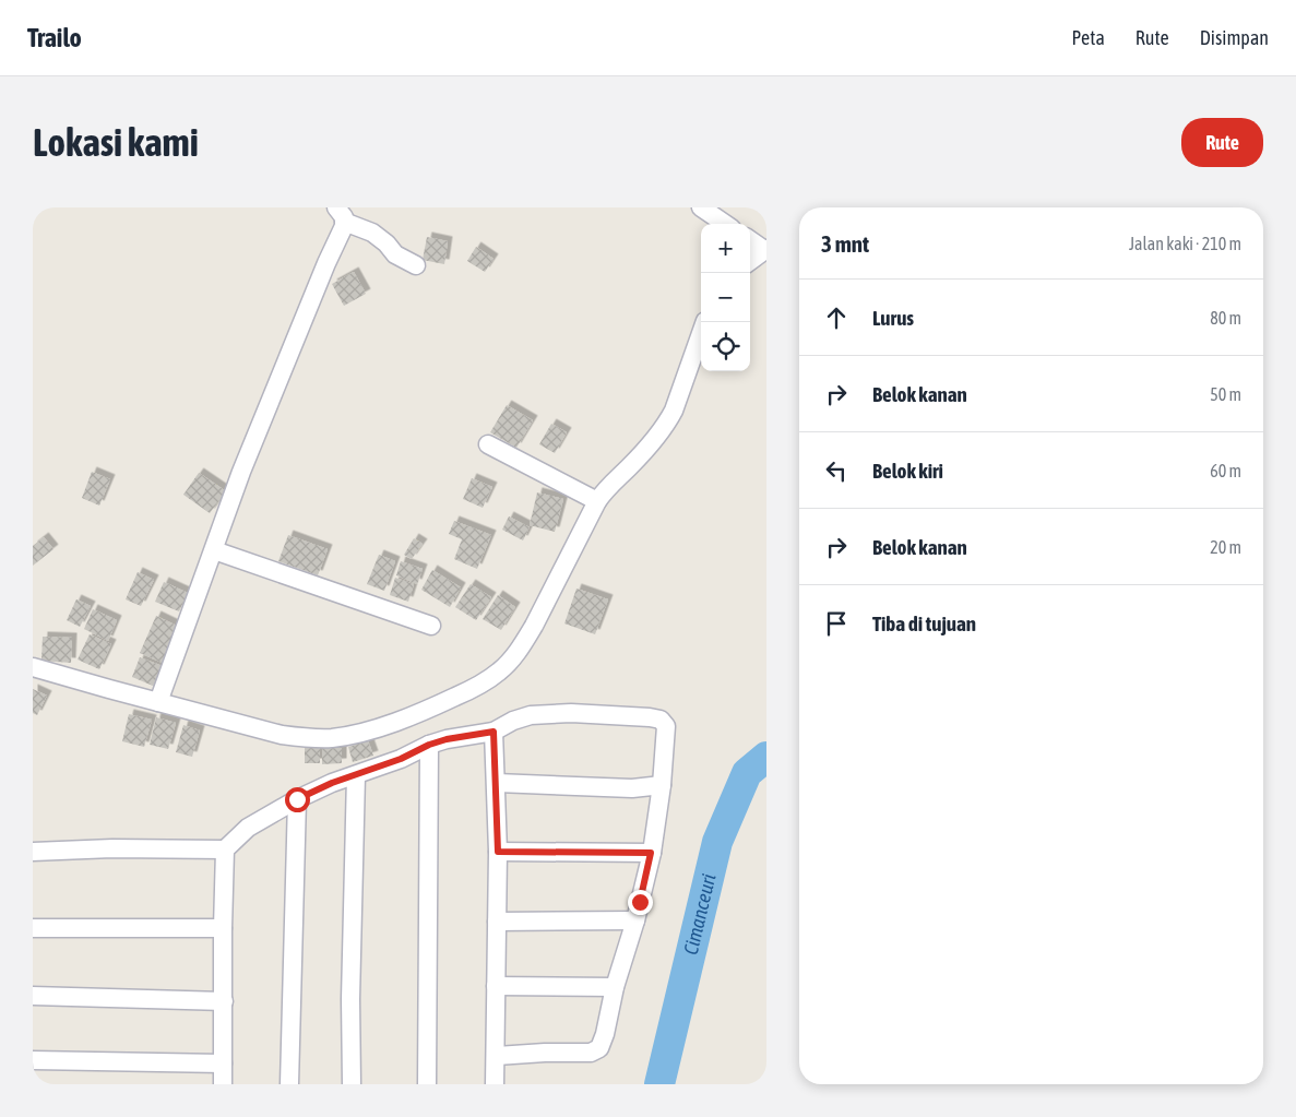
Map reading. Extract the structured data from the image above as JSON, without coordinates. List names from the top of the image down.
{
  "water": ["Cimanceuri"],
  "page": {
    "header": "Trailo",
    "nav": ["Peta", "Rute", "Disimpan"],
    "buttons": "Rute",
    "title": "Lokasi kami",
    "heading": ["3 mnt", "Jalan kaki · 210 m"],
    "map_buttons": ["+", "−"],
    "list": [
      ["Lurus", "80 m"],
      ["Belok kanan", "50 m"],
      ["Belok kiri", "60 m"],
      ["Belok kanan", "20 m"],
      "Tiba di tujuan"
    ]
  }
}
